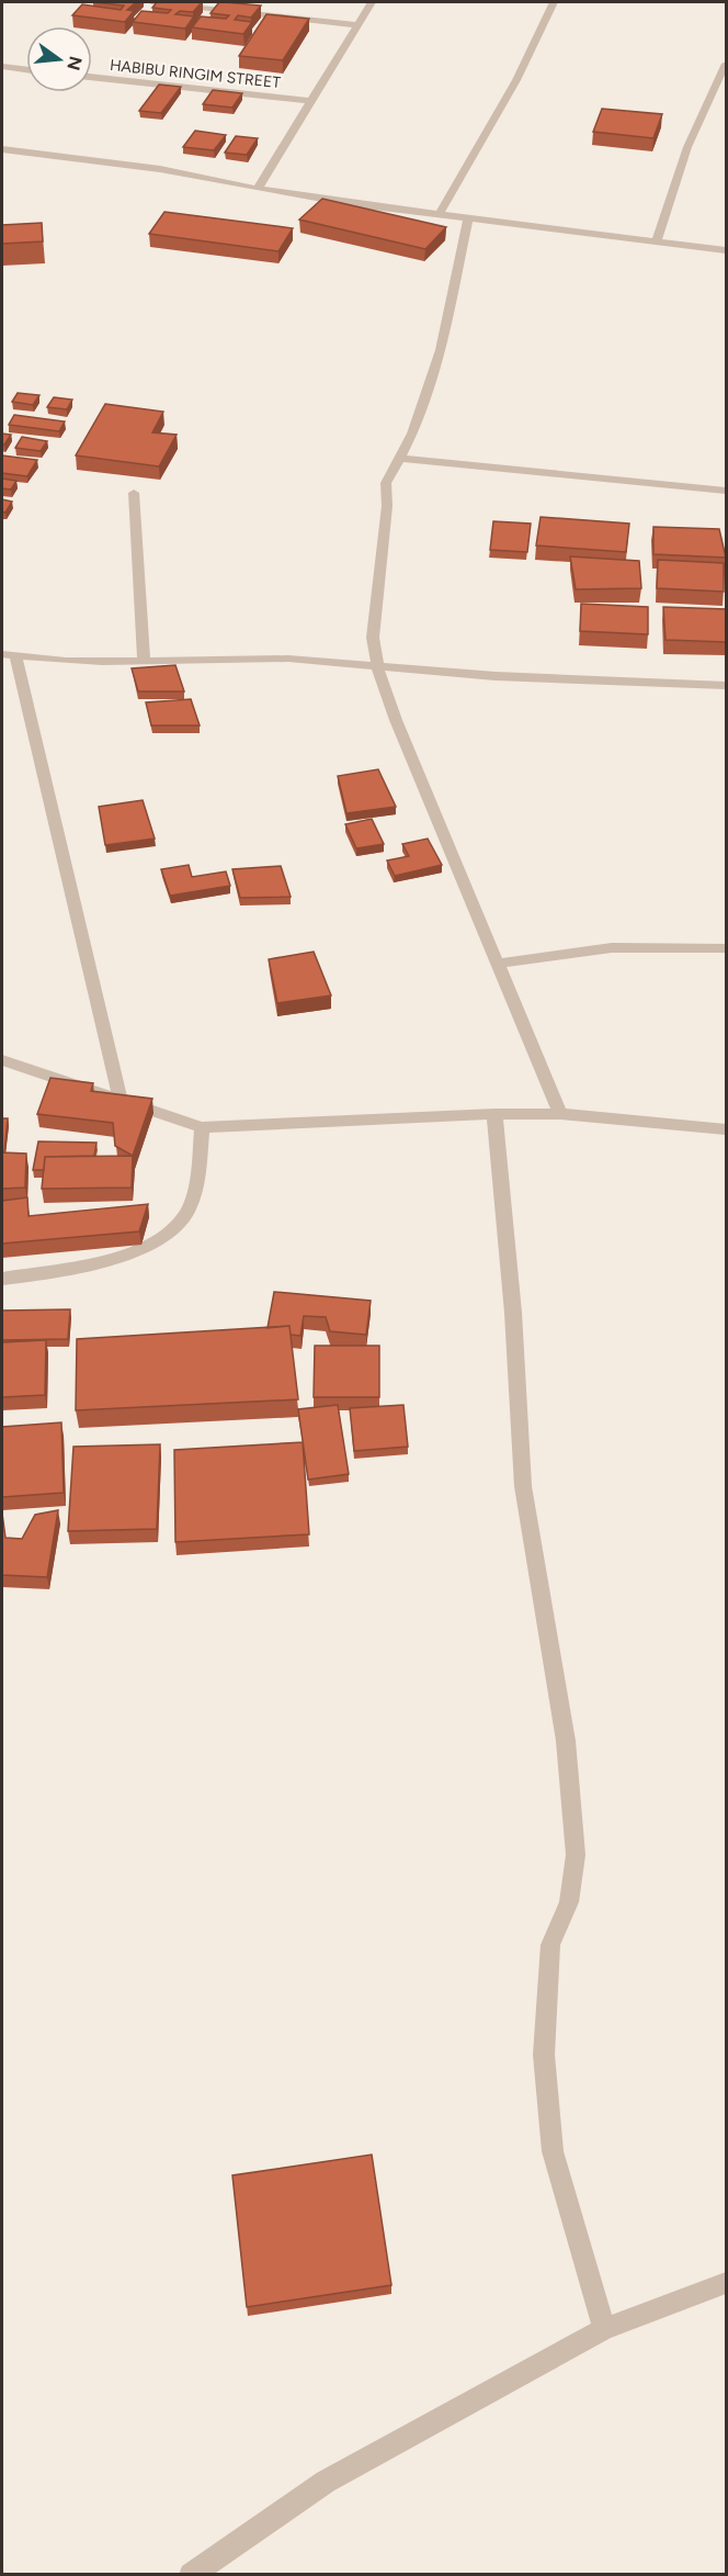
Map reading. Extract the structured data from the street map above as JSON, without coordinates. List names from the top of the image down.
{
  "streets": {
    "street": ["HABIBU RINGIM STREET"]
  },
  "north": "right"
}
